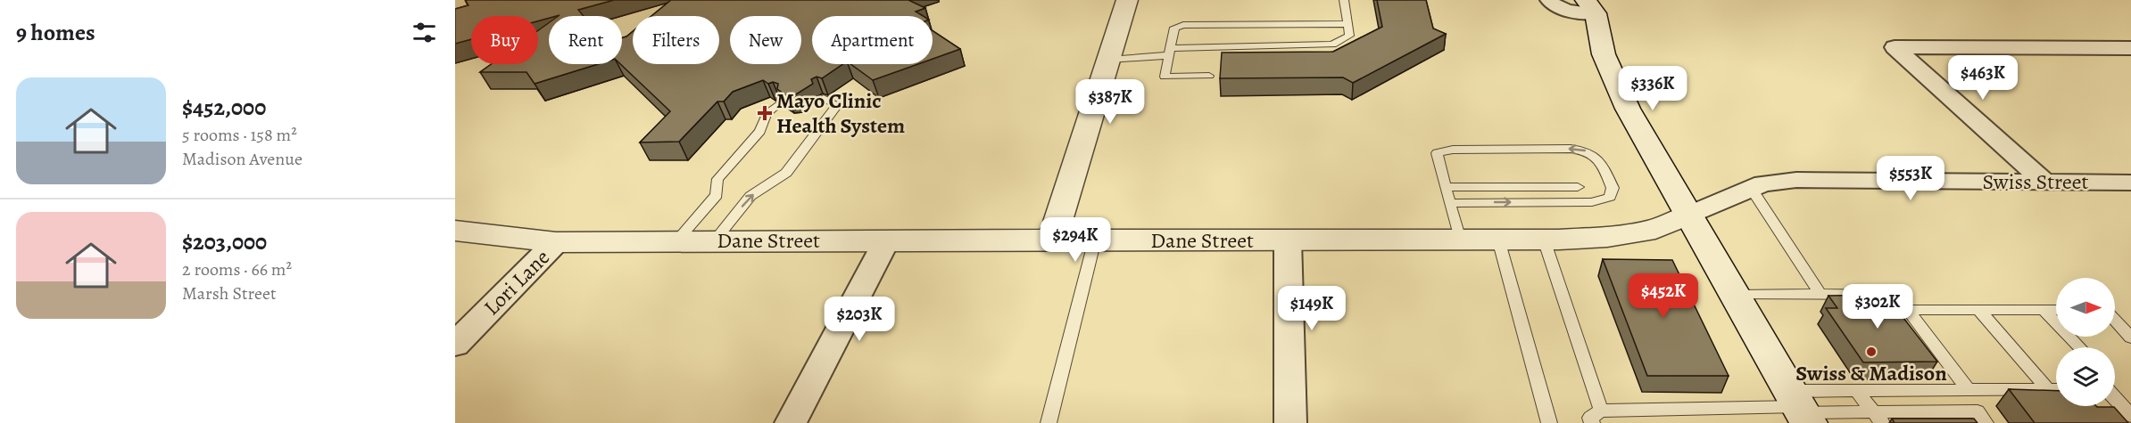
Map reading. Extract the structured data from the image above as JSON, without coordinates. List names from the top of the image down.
{
  "streets": {
    "street": ["Swiss Street", "Dane Street", "Lori Lane"]
  },
  "crossings": [
    ["Swiss Street", "Dane Street"],
    ["Dane Street", "Lori Lane"]
  ],
  "places": {
    "health": ["Mayo Clinic Health System"],
    "other": ["Swiss & Madison"]
  },
  "north": "right",
  "page": {
    "heading": "9 homes",
    "chip": [
      "Buy",
      "Rent",
      "Filters",
      "New",
      "Apartment"
    ],
    "price": [
      "$463K",
      "$336K",
      "$387K",
      "$553K",
      "$294K",
      "$452K",
      "$302K",
      "$149K",
      "$203K"
    ],
    "list": [
      {
        "name": "$452,000",
        "note": "5 rooms · 158 m² · Madison Avenue"
      },
      {
        "name": "$203,000",
        "note": "2 rooms · 66 m² · Marsh Street"
      }
    ]
  }
}
